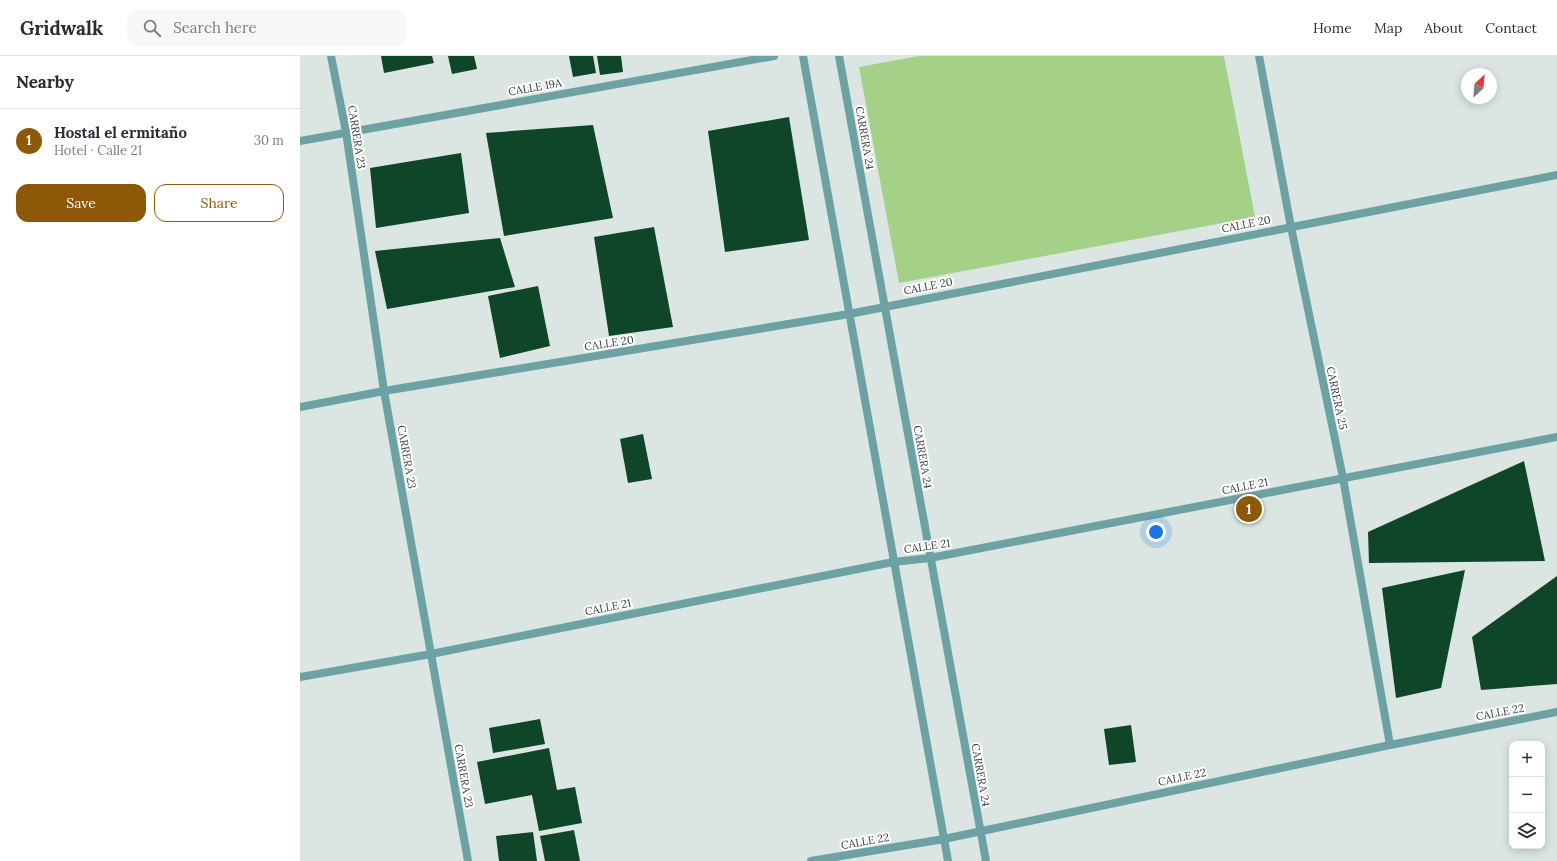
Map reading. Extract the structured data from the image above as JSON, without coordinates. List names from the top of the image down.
{
  "streets": {
    "street": [
      "CALLE 19A",
      "CARRERA 23",
      "CARRERA 24",
      "CALLE 20",
      "CARRERA 25",
      "CALLE 21",
      "CALLE 22"
    ]
  },
  "crossings": [
    ["CALLE 19A", "CARRERA 23"],
    ["CARRERA 23", "CALLE 20"],
    ["CARRERA 23", "CALLE 21"],
    ["CARRERA 24", "CALLE 20"],
    ["CARRERA 24", "CALLE 21"],
    ["CARRERA 24", "CALLE 22"],
    ["CALLE 20", "CARRERA 25"],
    ["CARRERA 25", "CALLE 21"],
    ["CARRERA 25", "CALLE 22"]
  ],
  "north": "top right",
  "page": {
    "header": "Gridwalk",
    "search": "Search here",
    "nav": [
      "Home",
      "Map",
      "About",
      "Contact"
    ],
    "heading": "Nearby",
    "list": [
      {
        "mark": "1",
        "name": "Hostal el ermitaño",
        "note": "Hotel · Calle 21",
        "value": "30 m"
      }
    ],
    "buttons": ["Save", "Share"],
    "pins": "1",
    "map_buttons": ["+", "−"]
  }
}
